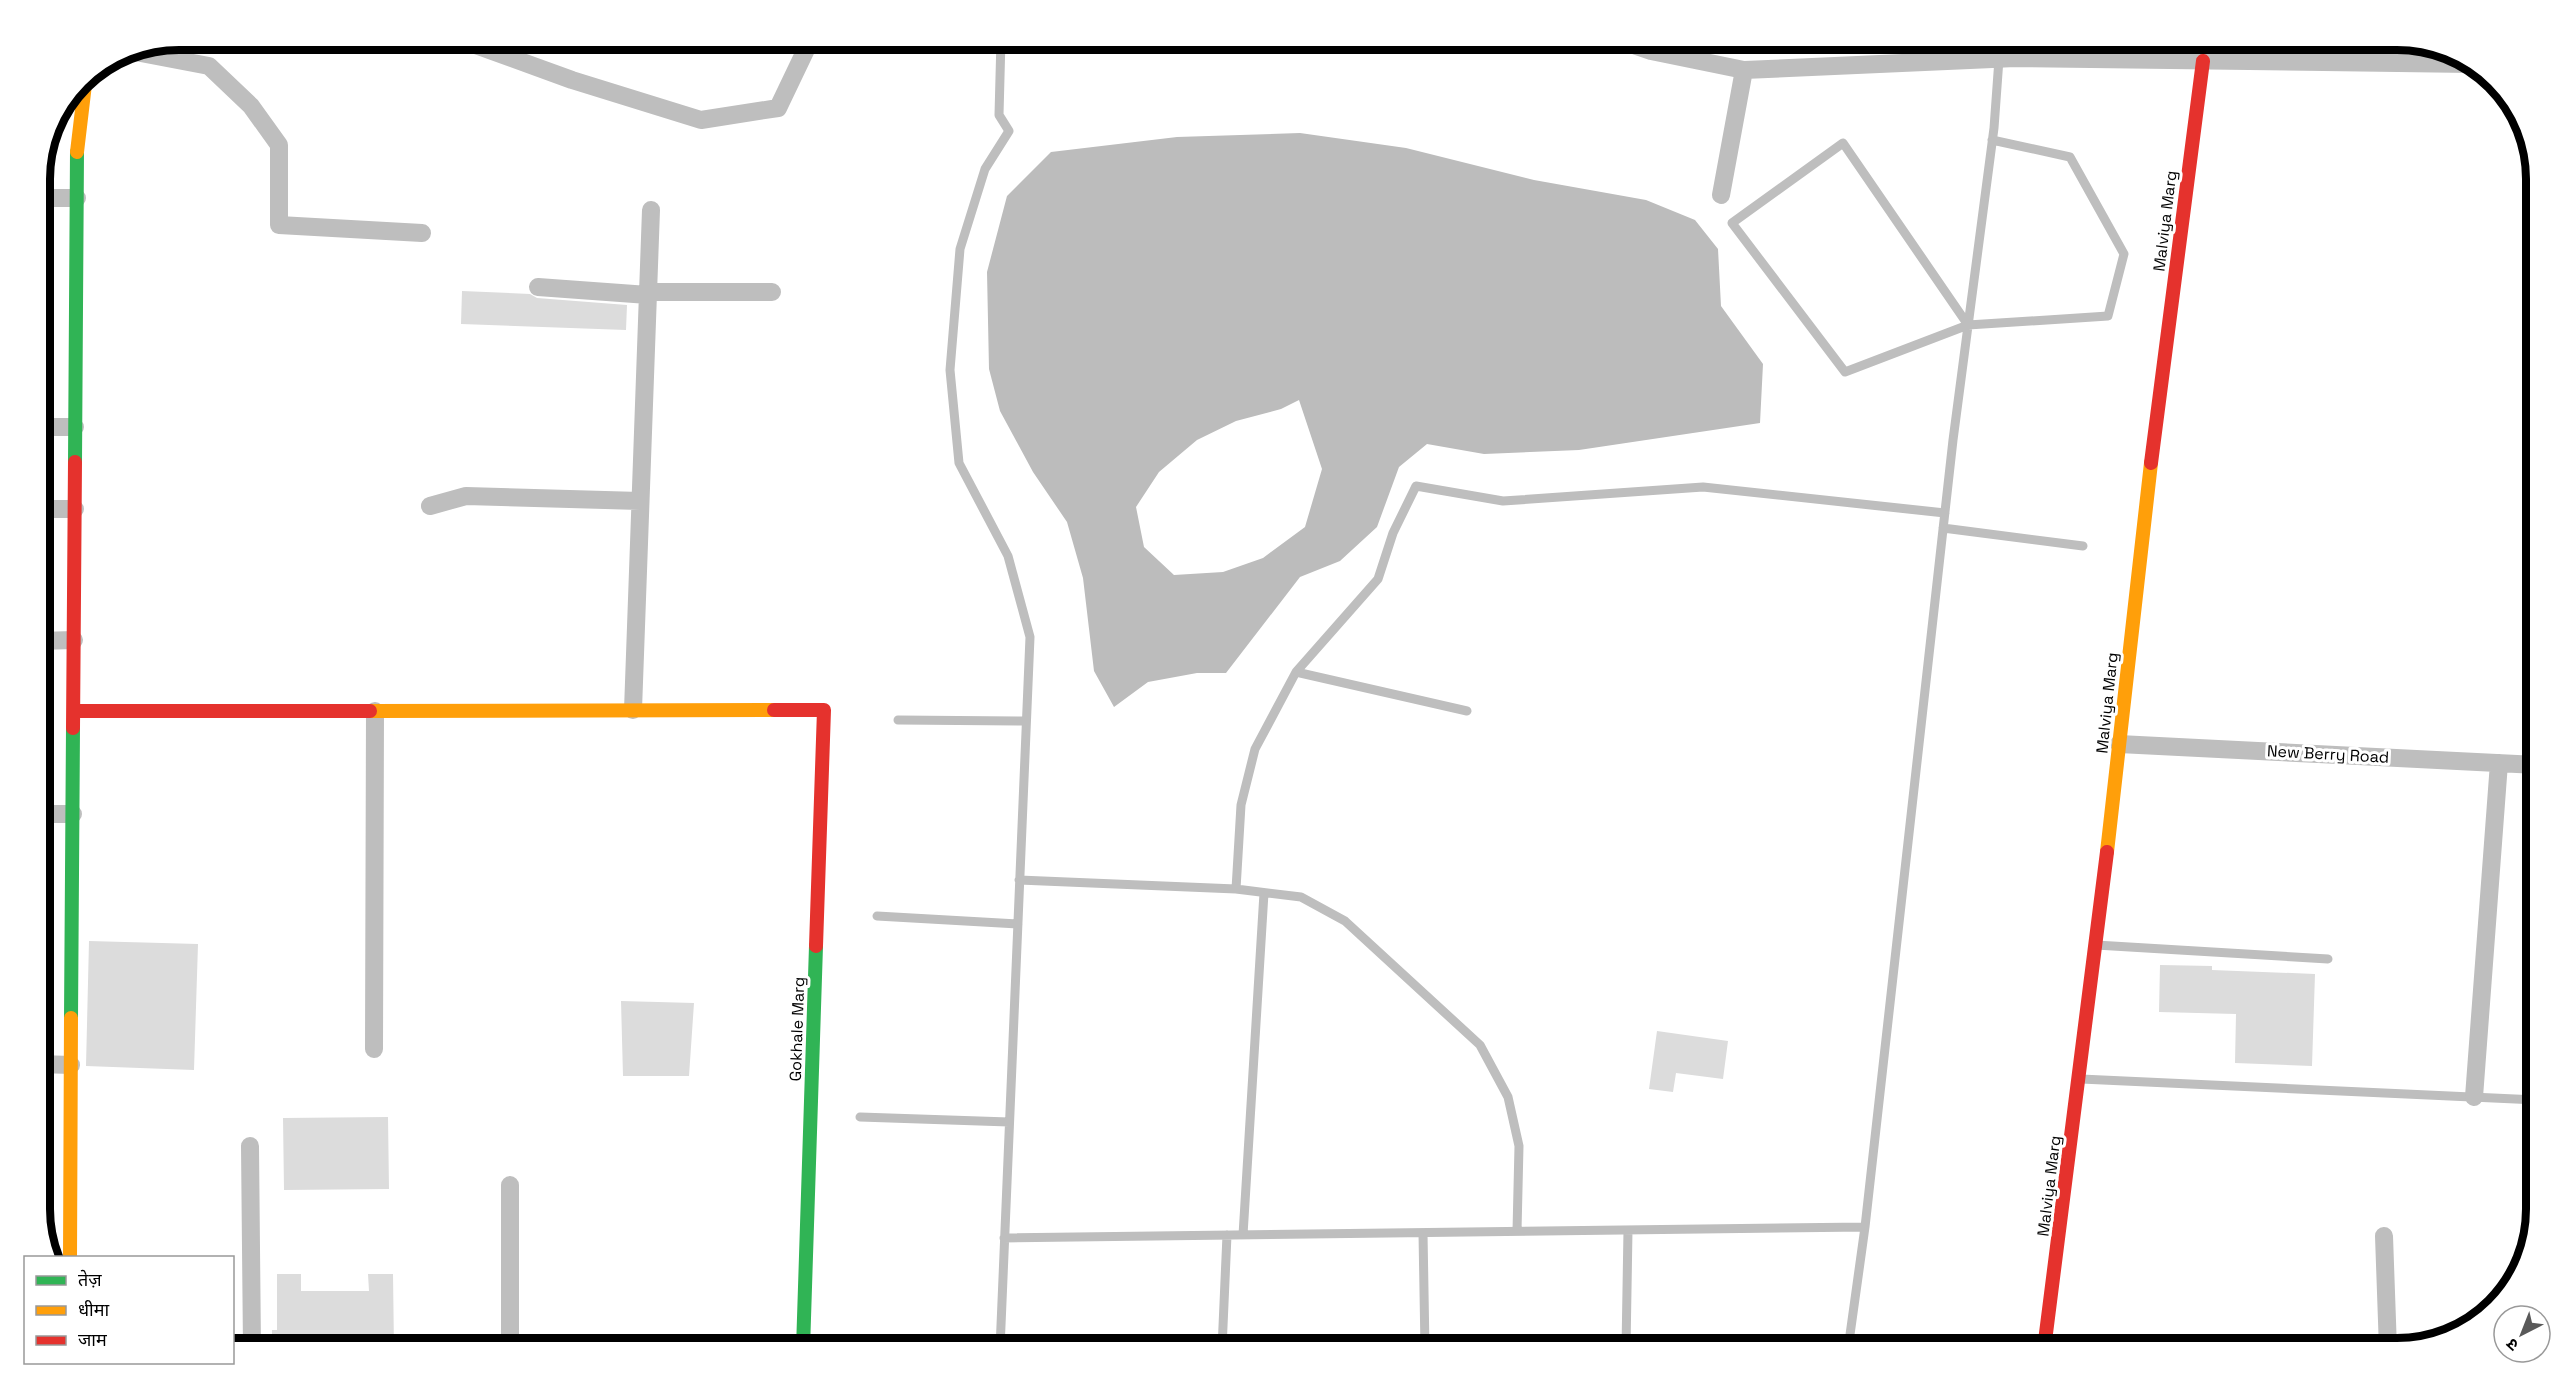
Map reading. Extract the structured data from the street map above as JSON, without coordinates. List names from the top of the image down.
{
  "streets": {
    "street": ["Malviya Marg", "New Berry Road", "Gokhale Marg"]
  },
  "crossings": [
    ["Malviya Marg", "New Berry Road"]
  ],
  "legend": ["तेज़", "धीमा", "जाम"],
  "north": "bottom left"
}
